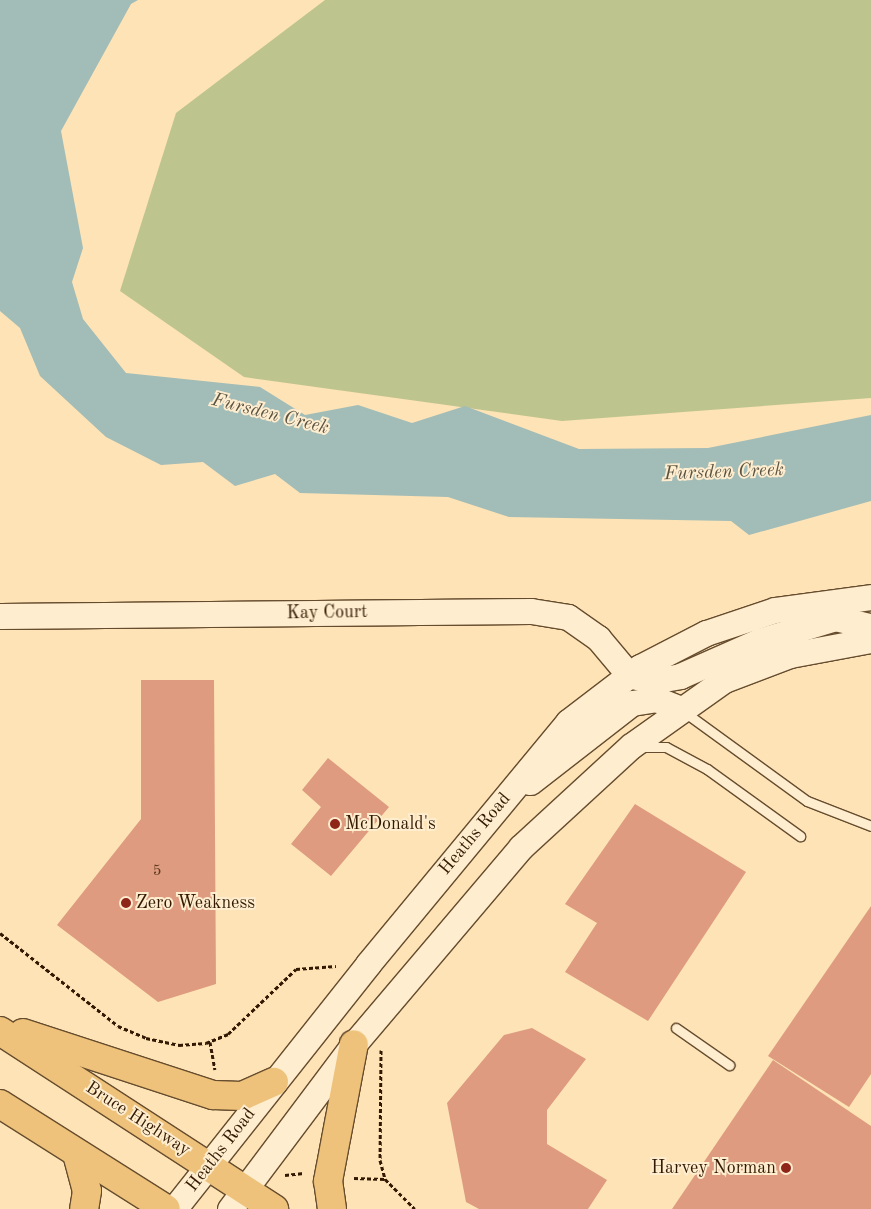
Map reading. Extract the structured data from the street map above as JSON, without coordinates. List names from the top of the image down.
{
  "streets": {
    "highway": ["Bruce Highway"],
    "main road": ["Kay Court", "Heaths Road"]
  },
  "crossings": [
    ["Kay Court", "Heaths Road"],
    ["Heaths Road", "Bruce Highway"]
  ],
  "water": ["Fursden Creek"],
  "places": ["McDonald's", "Zero Weakness", "Harvey Norman"],
  "house_numbers": ["5"]
}
